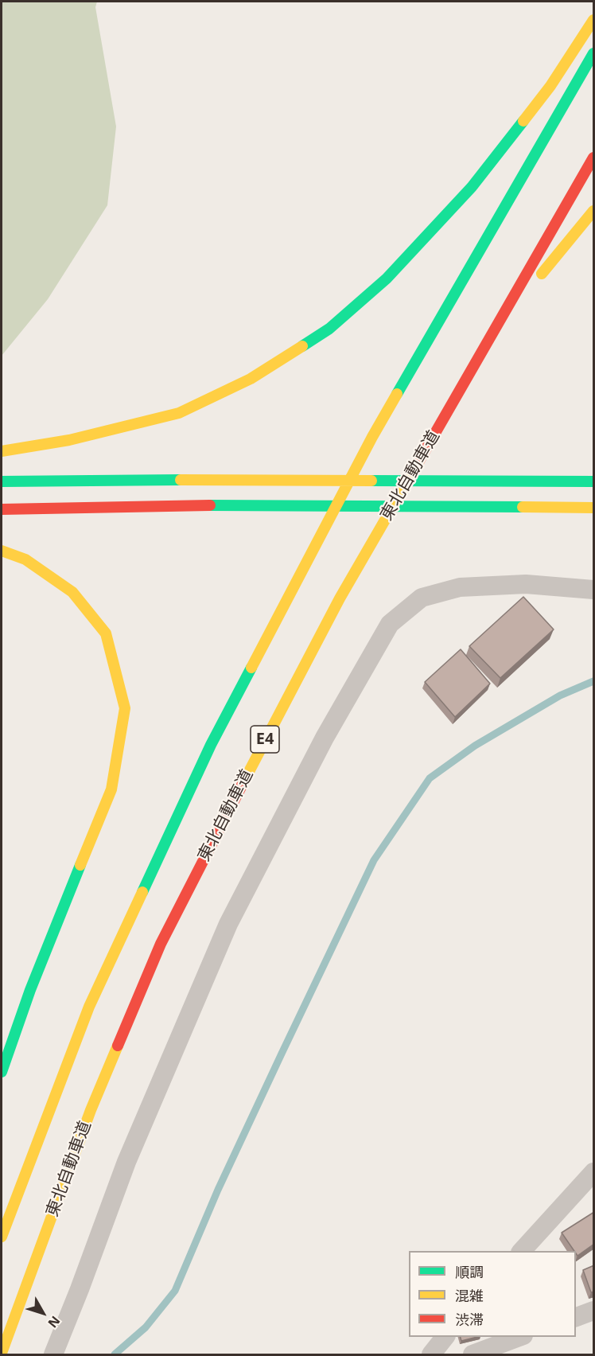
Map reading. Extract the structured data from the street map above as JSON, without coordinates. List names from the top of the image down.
{
  "streets": {
    "highway": ["東北自動車道", "E4"]
  },
  "legend": ["順調", "混雑", "渋滞"],
  "north": "bottom right"
}
